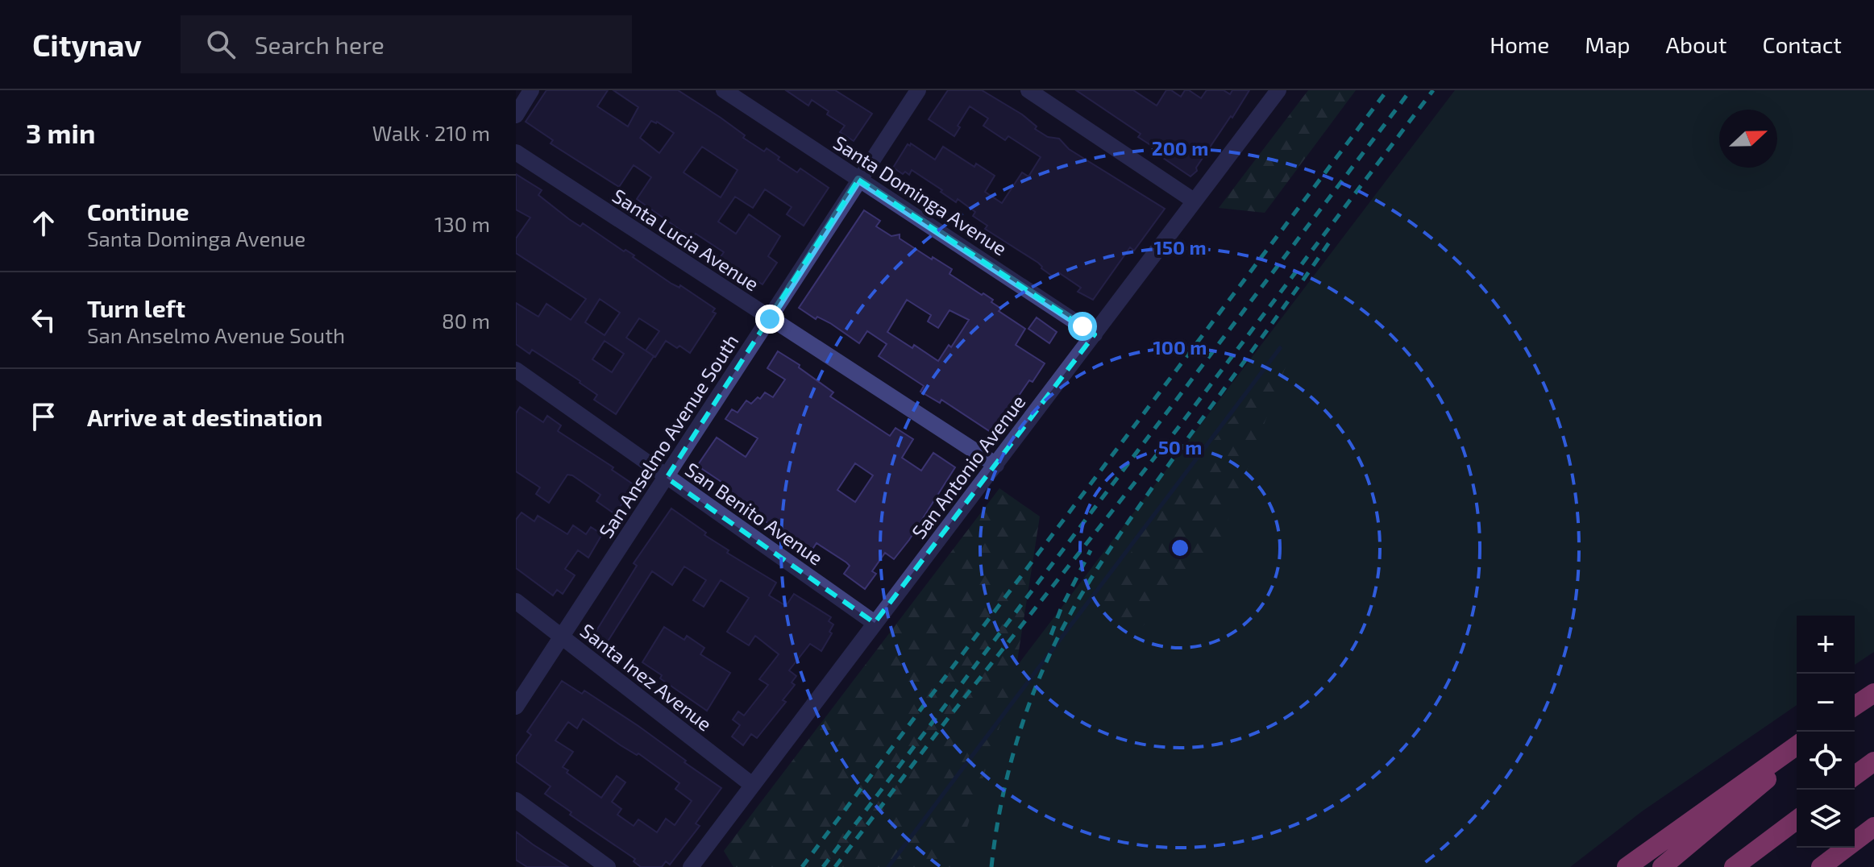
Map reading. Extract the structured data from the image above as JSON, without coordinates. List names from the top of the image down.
{
  "streets": {
    "street": [
      "Santa Dominga Avenue",
      "Santa Lucia Avenue",
      "San Anselmo Avenue South",
      "San Antonio Avenue",
      "San Benito Avenue",
      "Santa Inez Avenue"
    ]
  },
  "crossings": [
    ["Santa Dominga Avenue", "San Anselmo Avenue South"],
    ["Santa Dominga Avenue", "San Antonio Avenue"],
    ["Santa Lucia Avenue", "San Anselmo Avenue South"],
    ["Santa Lucia Avenue", "San Antonio Avenue"],
    ["San Anselmo Avenue South", "San Benito Avenue"],
    ["San Anselmo Avenue South", "Santa Inez Avenue"],
    ["San Antonio Avenue", "San Benito Avenue"],
    ["San Antonio Avenue", "Santa Inez Avenue"]
  ],
  "north": "right",
  "page": {
    "header": "Citynav",
    "search": "Search here",
    "nav": [
      "Home",
      "Map",
      "About",
      "Contact"
    ],
    "heading": ["3 min", "Walk · 210 m"],
    "list": [
      ["Continue", "Santa Dominga Avenue", "130 m"],
      ["Turn left", "San Anselmo Avenue South", "80 m"],
      "Arrive at destination"
    ],
    "map_buttons": ["+", "−"]
  },
  "rings": [
    "200 m",
    "150 m",
    "100 m",
    "50 m"
  ]
}
